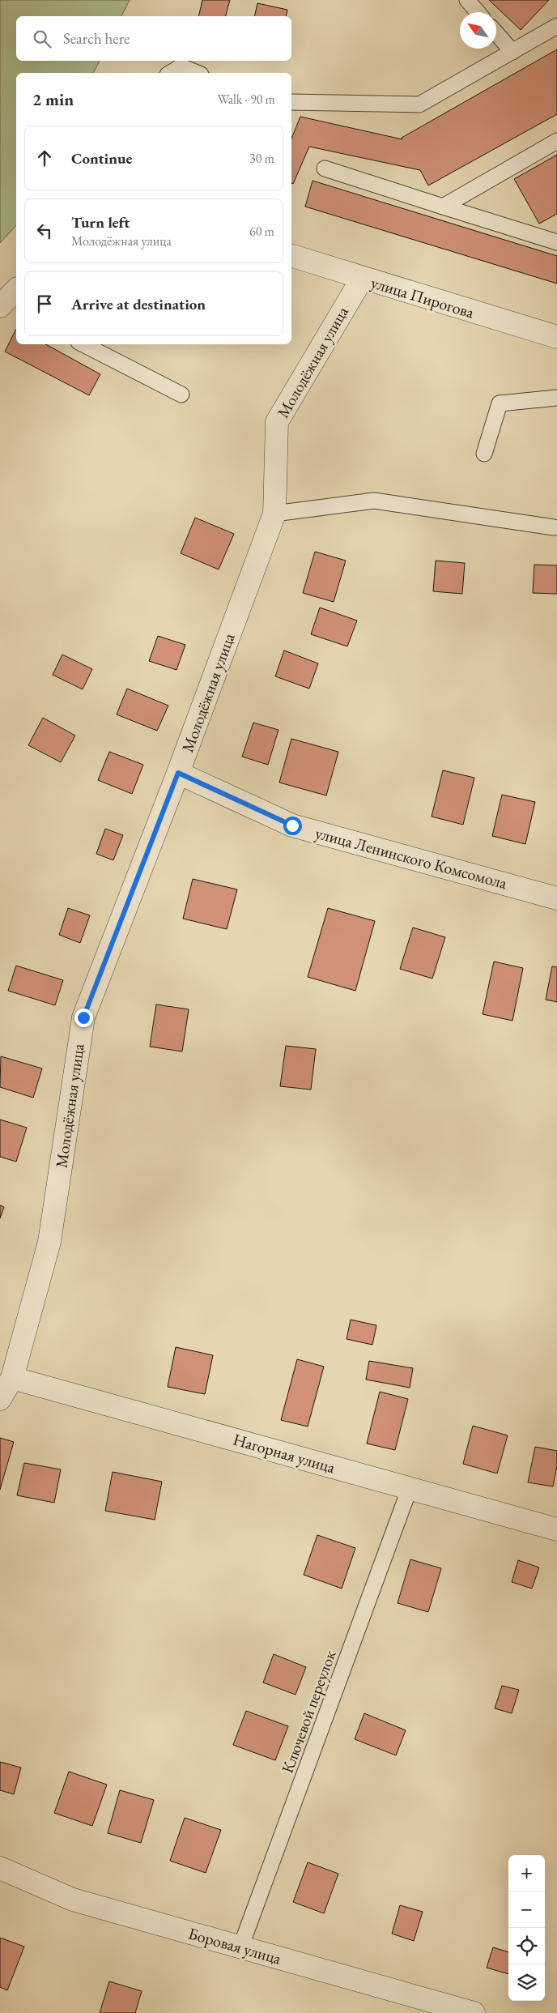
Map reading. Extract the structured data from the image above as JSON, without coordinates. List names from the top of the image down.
{
  "streets": {
    "street": [
      "улица Пирогова",
      "Молодёжная улица",
      "улица Ленинского Комсомола",
      "Нагорная улица",
      "Боровая улица"
    ],
    "lane": ["Ключевой переулок"]
  },
  "crossings": [
    ["улица Пирогова", "Молодёжная улица"],
    ["Молодёжная улица", "улица Ленинского Комсомола"],
    ["Молодёжная улица", "Нагорная улица"],
    ["Нагорная улица", "Ключевой переулок"],
    ["Ключевой переулок", "Боровая улица"]
  ],
  "north": "top left",
  "page": {
    "search": "Search here",
    "heading": ["2 min", "Walk · 90 m"],
    "list": [
      ["Continue", "30 m"],
      ["Turn left", "Молодёжная улица", "60 m"],
      "Arrive at destination"
    ],
    "map_buttons": ["+", "−"]
  }
}
